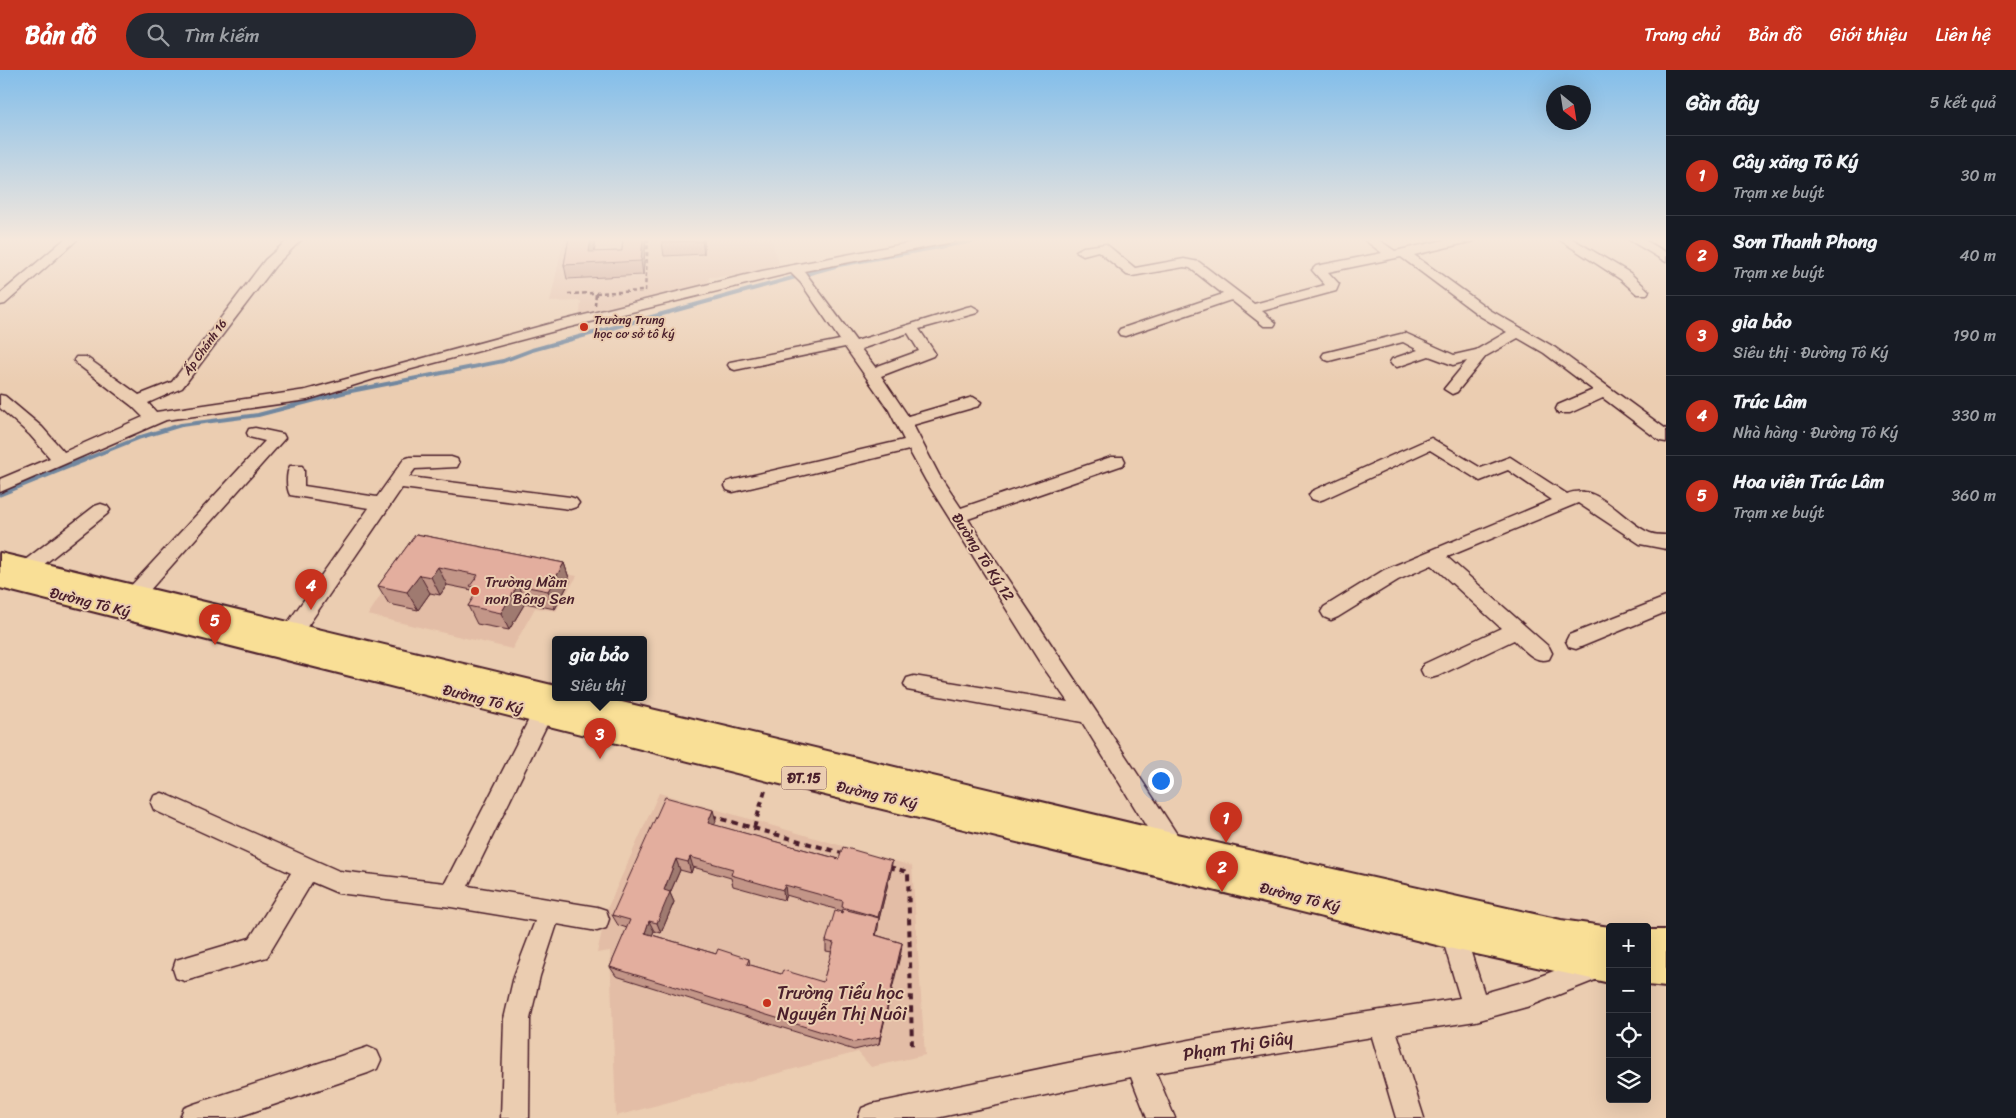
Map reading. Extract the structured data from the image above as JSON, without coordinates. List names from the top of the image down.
{
  "streets": {
    "main road": ["Đường Tô Ký", "ĐT.15"],
    "street": ["Ấp Chánh 16", "Đường Tô Ký 12", "Phạm Thị Giây"]
  },
  "crossings": [
    ["Đường Tô Ký 12", "Đường Tô Ký"]
  ],
  "places": ["Trường Trung học cơ sở tô ký", "Trường Mầm non Bông Sen", "Trường Tiểu học Nguyễn Thị Nuôi"],
  "north": "bottom right",
  "page": {
    "header": "Bản đồ",
    "search": "Tìm kiếm",
    "nav": [
      "Trang chủ",
      "Bản đồ",
      "Giới thiệu",
      "Liên hệ"
    ],
    "heading": ["Gần đây", "5 kết quả"],
    "list": [
      {
        "mark": "1",
        "name": "Cây xăng Tô Ký",
        "note": "Trạm xe buýt",
        "value": "30 m"
      },
      {
        "mark": "2",
        "name": "Sơn Thanh Phong",
        "note": "Trạm xe buýt",
        "value": "40 m"
      },
      {
        "mark": "3",
        "name": "gia bảo",
        "note": "Siêu thị · Đường Tô Ký",
        "value": "190 m"
      },
      {
        "mark": "4",
        "name": "Trúc Lâm",
        "note": "Nhà hàng · Đường Tô Ký",
        "value": "330 m"
      },
      {
        "mark": "5",
        "name": "Hoa viên Trúc Lâm",
        "note": "Trạm xe buýt",
        "value": "360 m"
      }
    ],
    "pins": [
      "4",
      "5",
      "3",
      "1",
      "2"
    ],
    "popup": ["gia bảo", "Siêu thị"],
    "map_buttons": ["+", "−"]
  }
}
